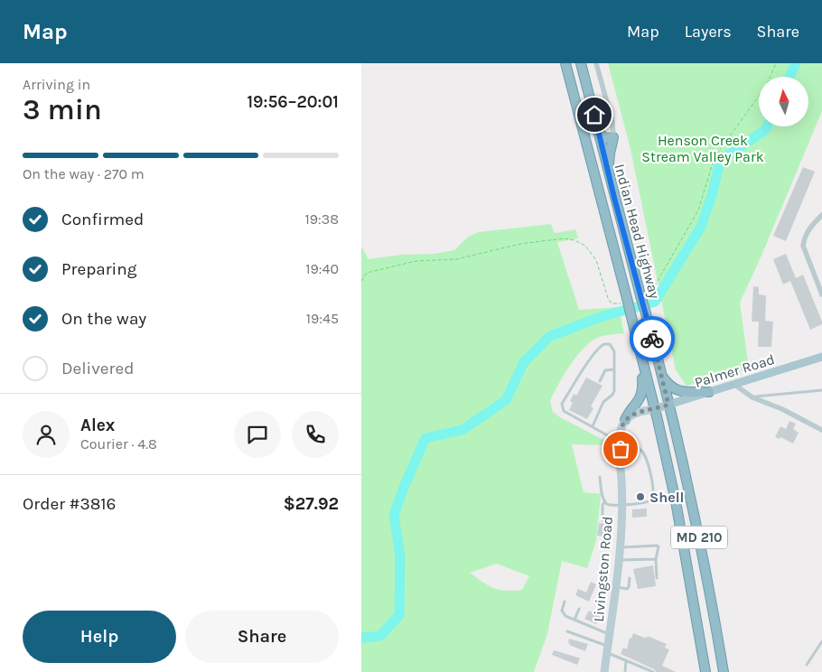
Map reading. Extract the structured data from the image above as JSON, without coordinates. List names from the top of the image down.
{
  "streets": {
    "highway": ["Indian Head Highway", "MD 210"],
    "main road": ["Palmer Road", "Livingston Road"]
  },
  "crossings": [
    ["Indian Head Highway", "Palmer Road"]
  ],
  "parks": ["Henson Creek Stream Valley Park"],
  "places": ["Shell"],
  "north": "top",
  "page": {
    "header": "Map",
    "nav": ["Map", "Layers", "Share"],
    "heading": ["3 min", "Arriving in", "19:56–20:01"],
    "panel": [
      "Alex",
      "Courier · 4.8",
      "Order #3816",
      "$27.92"
    ],
    "bar": "On the way · 270 m",
    "list": [
      ["Confirmed", "19:38"],
      ["Preparing", "19:40"],
      ["On the way", "19:45"],
      "Delivered"
    ],
    "buttons": ["Help", "Share"]
  }
}
